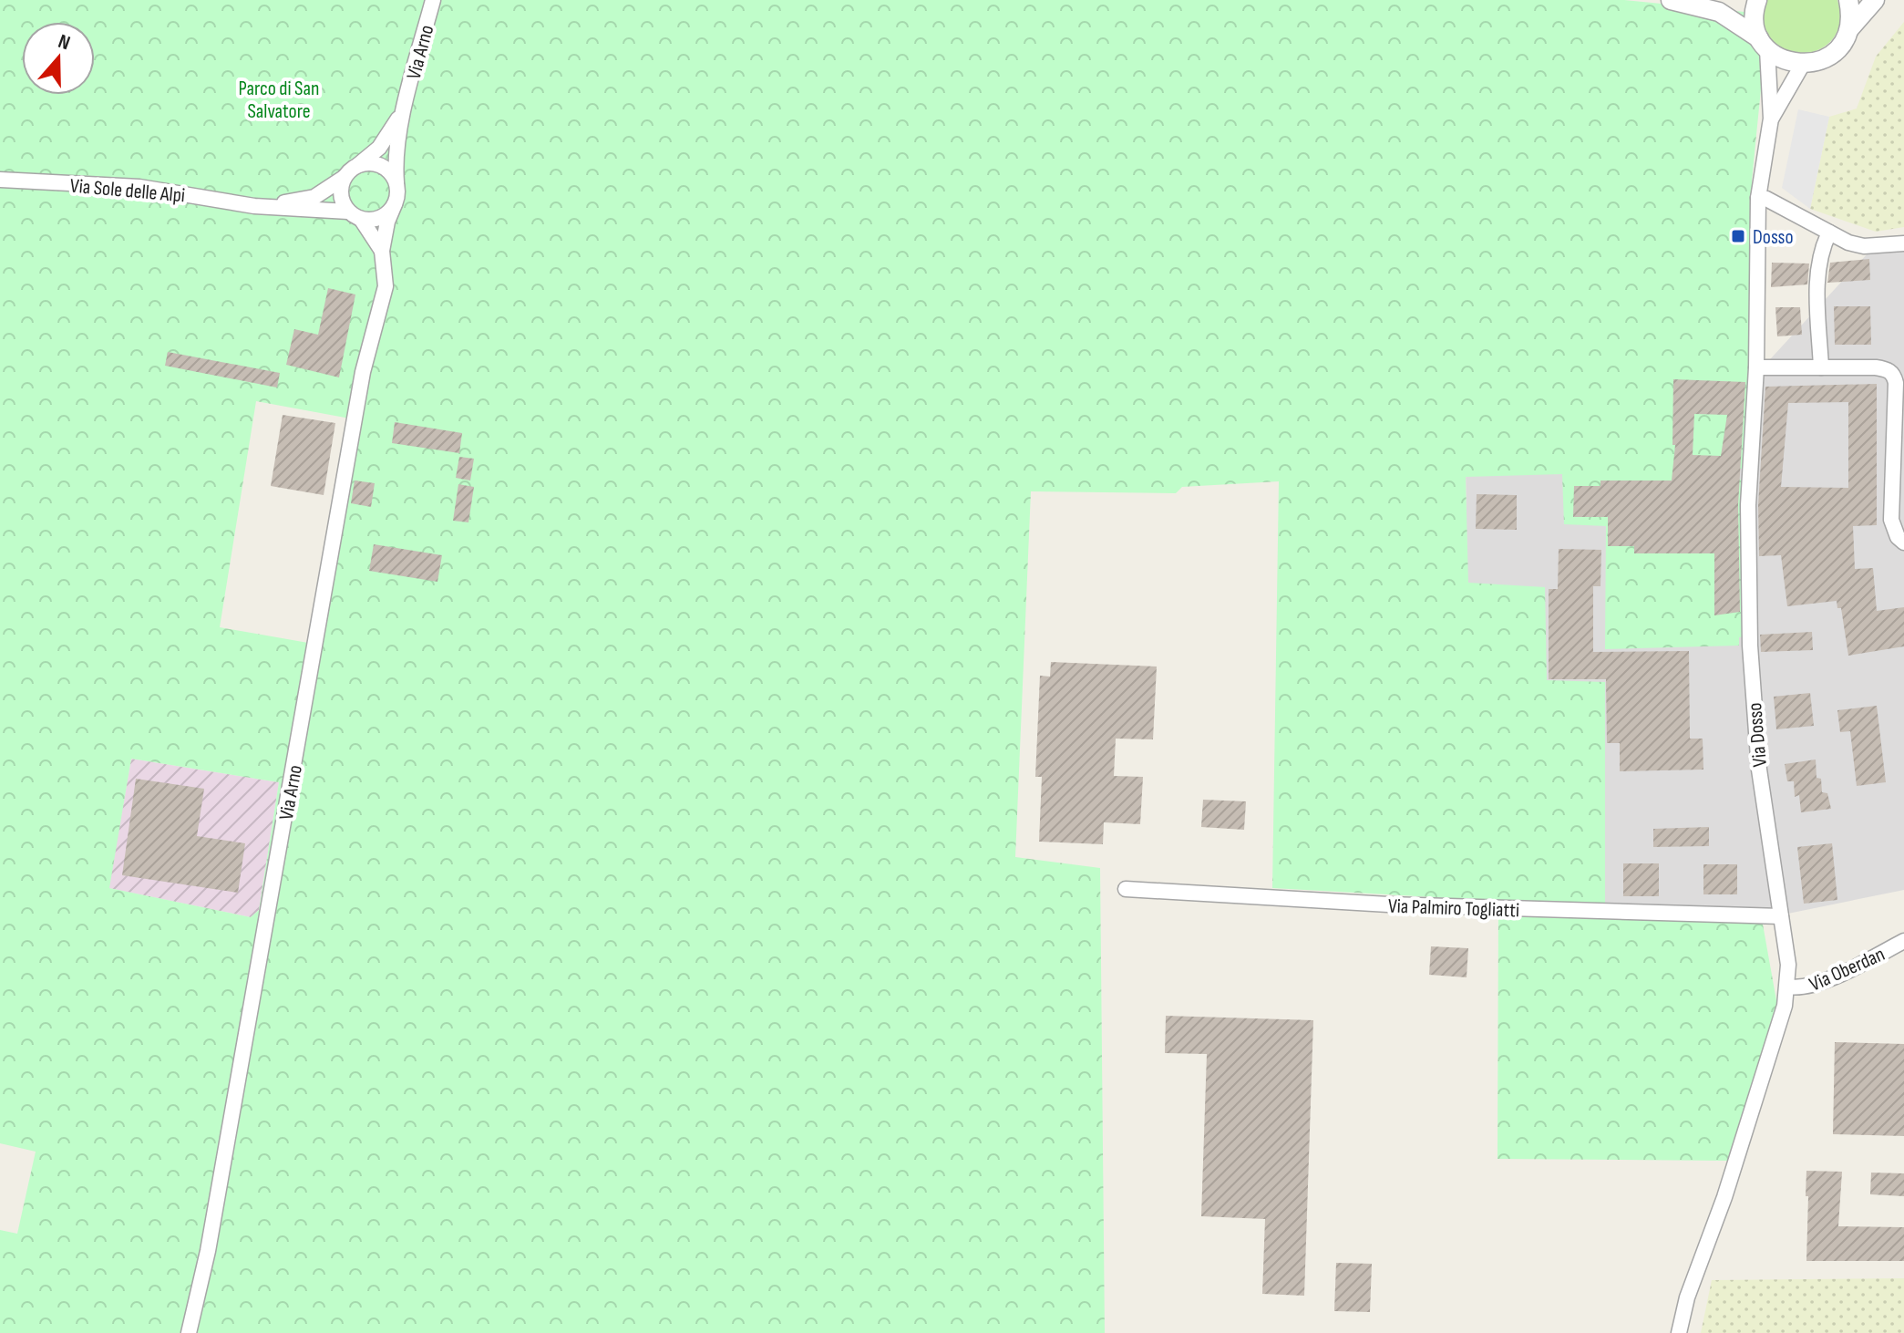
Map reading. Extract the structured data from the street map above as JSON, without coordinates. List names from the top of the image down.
{
  "streets": {
    "street": [
      "Via Arno",
      "Via Sole delle Alpi",
      "Via Dosso",
      "Via Palmiro Togliatti",
      "Via Oberdan"
    ]
  },
  "crossings": [
    ["Via Dosso", "Via Palmiro Togliatti"],
    ["Via Dosso", "Via Oberdan"]
  ],
  "parks": ["Parco di San Salvatore"],
  "places": {
    "transit": ["Dosso"]
  },
  "north": "top"
}
